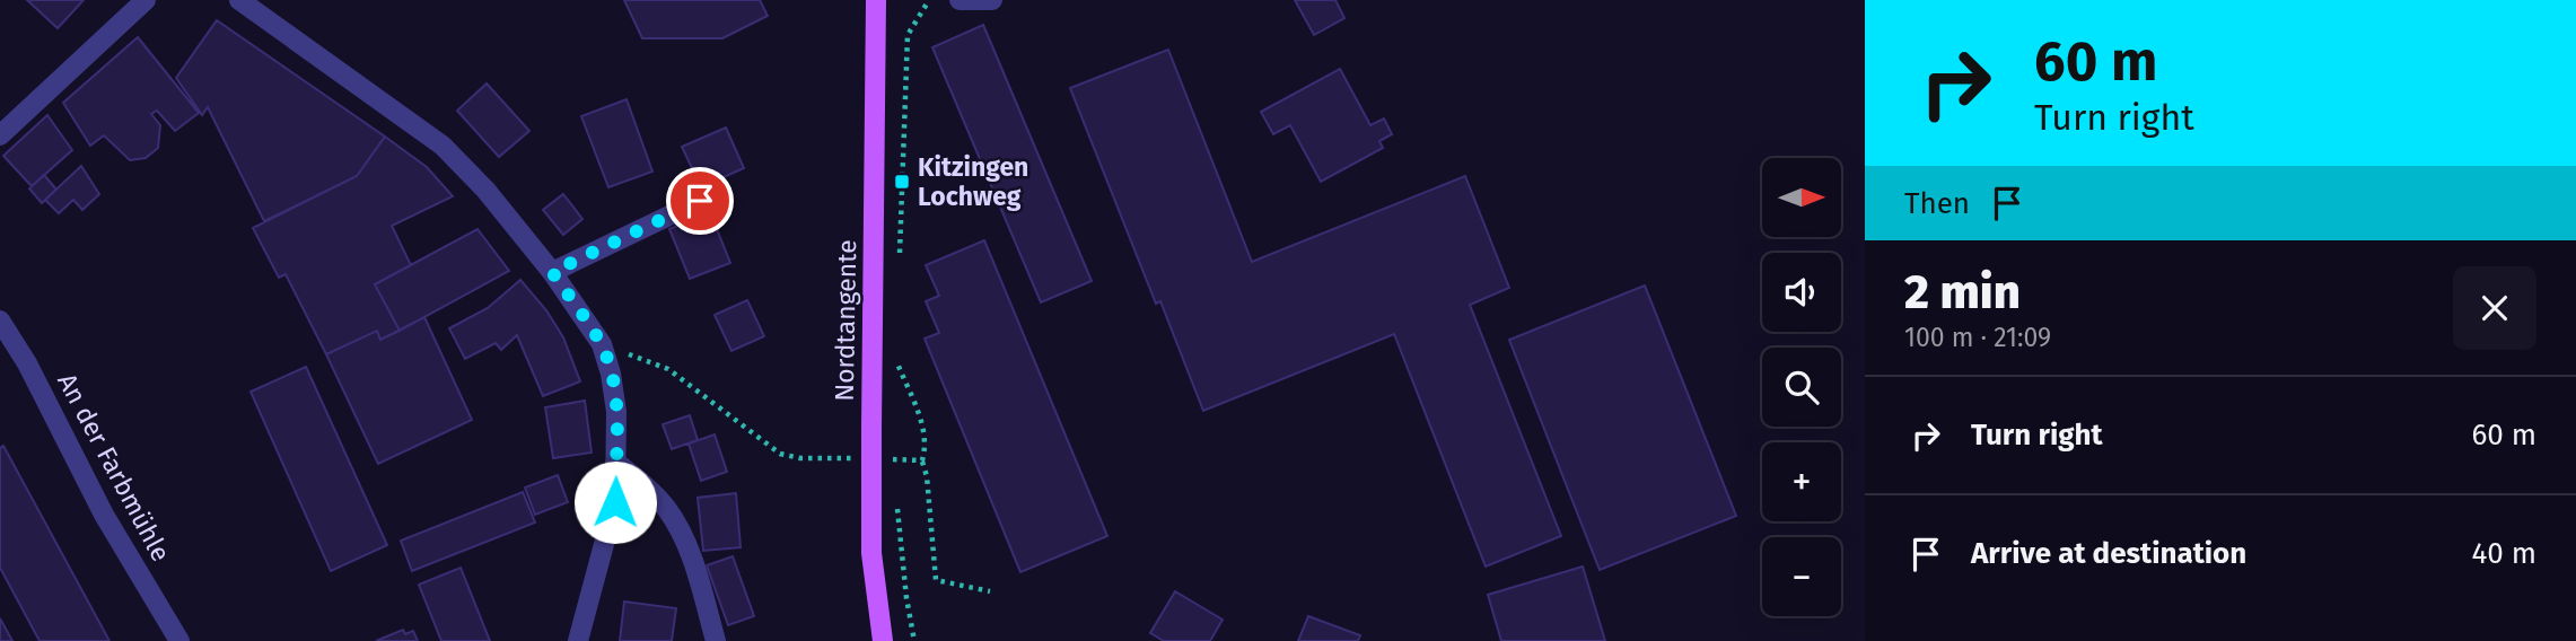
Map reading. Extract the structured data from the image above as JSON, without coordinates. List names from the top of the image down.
{
  "streets": {
    "main road": ["Nordtangente"],
    "street": ["An der Farbmühle"]
  },
  "places": {
    "transit": ["Kitzingen Lochweg"]
  },
  "north": "right",
  "page": {
    "turn": ["60 m", "Turn right"],
    "map_buttons": ["+", "−"],
    "then": "Then",
    "heading": ["2 min", "100 m · 21:09"],
    "list": [
      {
        "name": "Turn right",
        "value": "60 m"
      },
      {
        "name": "Arrive at destination",
        "value": "40 m"
      }
    ]
  }
}
